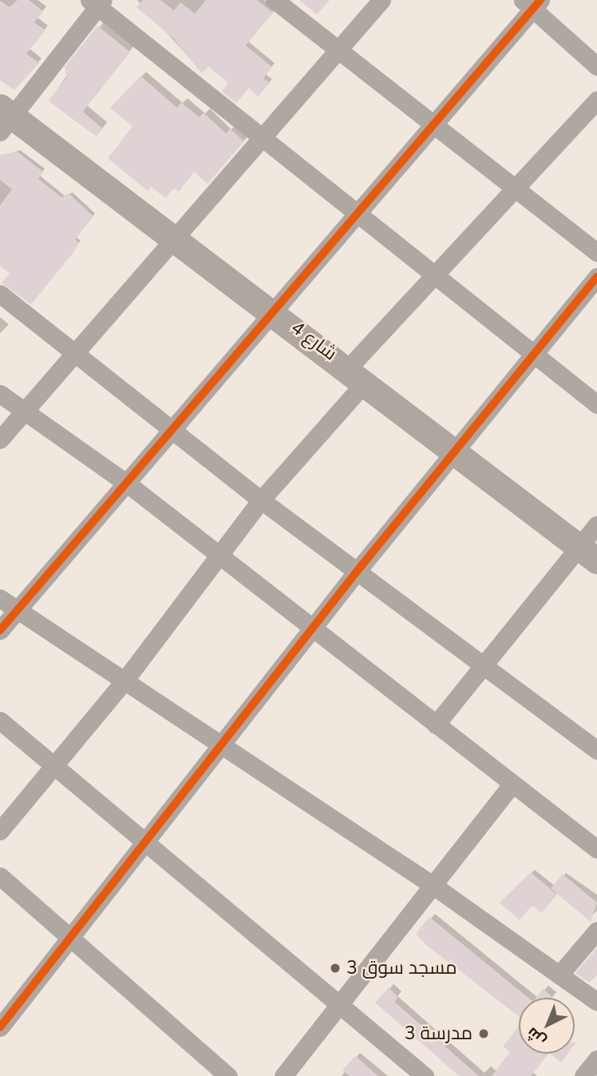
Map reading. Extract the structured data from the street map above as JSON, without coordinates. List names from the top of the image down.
{
  "streets": {
    "street": ["شارع 4"]
  },
  "places": ["مسجد سوق 3", "مدرسة 3"],
  "north": "bottom left"
}
